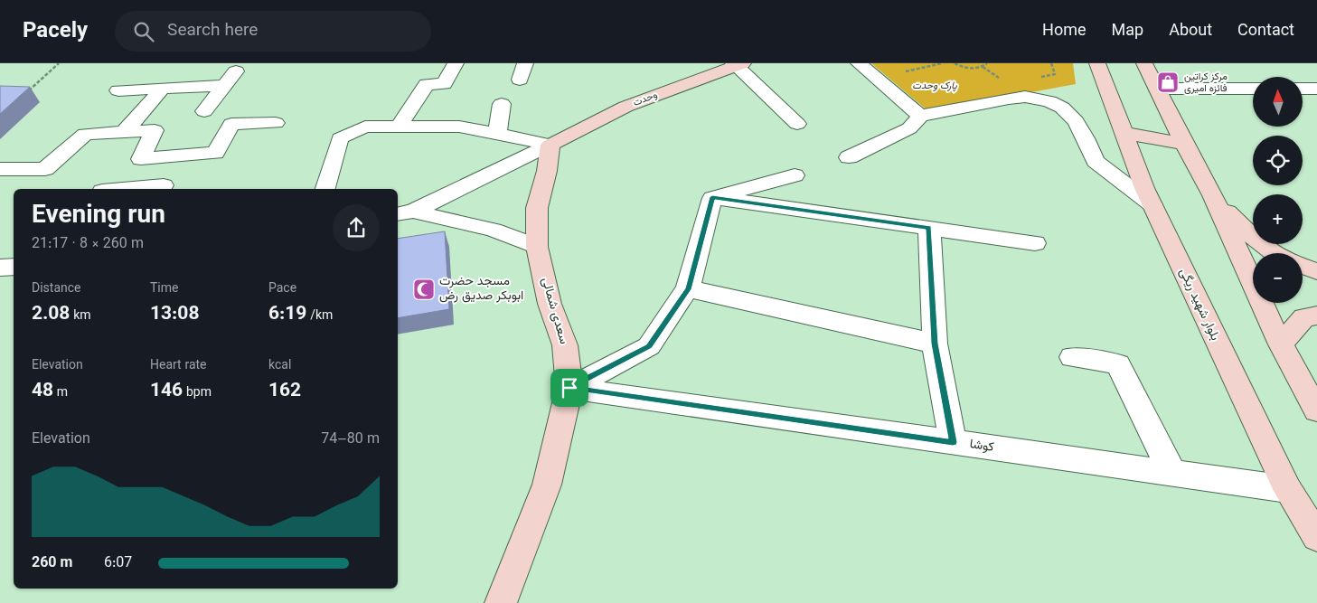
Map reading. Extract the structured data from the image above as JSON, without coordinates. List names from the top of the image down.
{
  "streets": {
    "main road": ["وحدت", "بلوار شهید ریگی", "سعدی شمالی"],
    "street": ["کوشا"]
  },
  "crossings": [
    ["وحدت", "سعدی شمالی"],
    ["بلوار شهید ریگی", "کوشا"],
    ["سعدی شمالی", "کوشا"]
  ],
  "parks": ["پارک وحدت"],
  "places": {
    "shop": ["مرکز کراتین فائزه امیری"],
    "mosque": ["مسجد حضرت ابوبکر صدیق رض"]
  },
  "north": "top",
  "page": {
    "header": "Pacely",
    "search": "Search here",
    "nav": [
      "Home",
      "Map",
      "About",
      "Contact"
    ],
    "map_buttons": ["+", "−"],
    "heading": ["Evening run", "21:17 · 8 × 260 m"],
    "stats": [
      ["Distance", "2.08 km"],
      ["Time", "13:08"],
      ["Pace", "6:19 /km"],
      ["Elevation", "48 m"],
      ["Heart rate", "146 bpm"],
      ["kcal", "162"]
    ],
    "chart": ["Elevation", "74–80 m"],
    "list": [
      {
        "name": "260 m",
        "note": "6:07"
      }
    ]
  }
}
